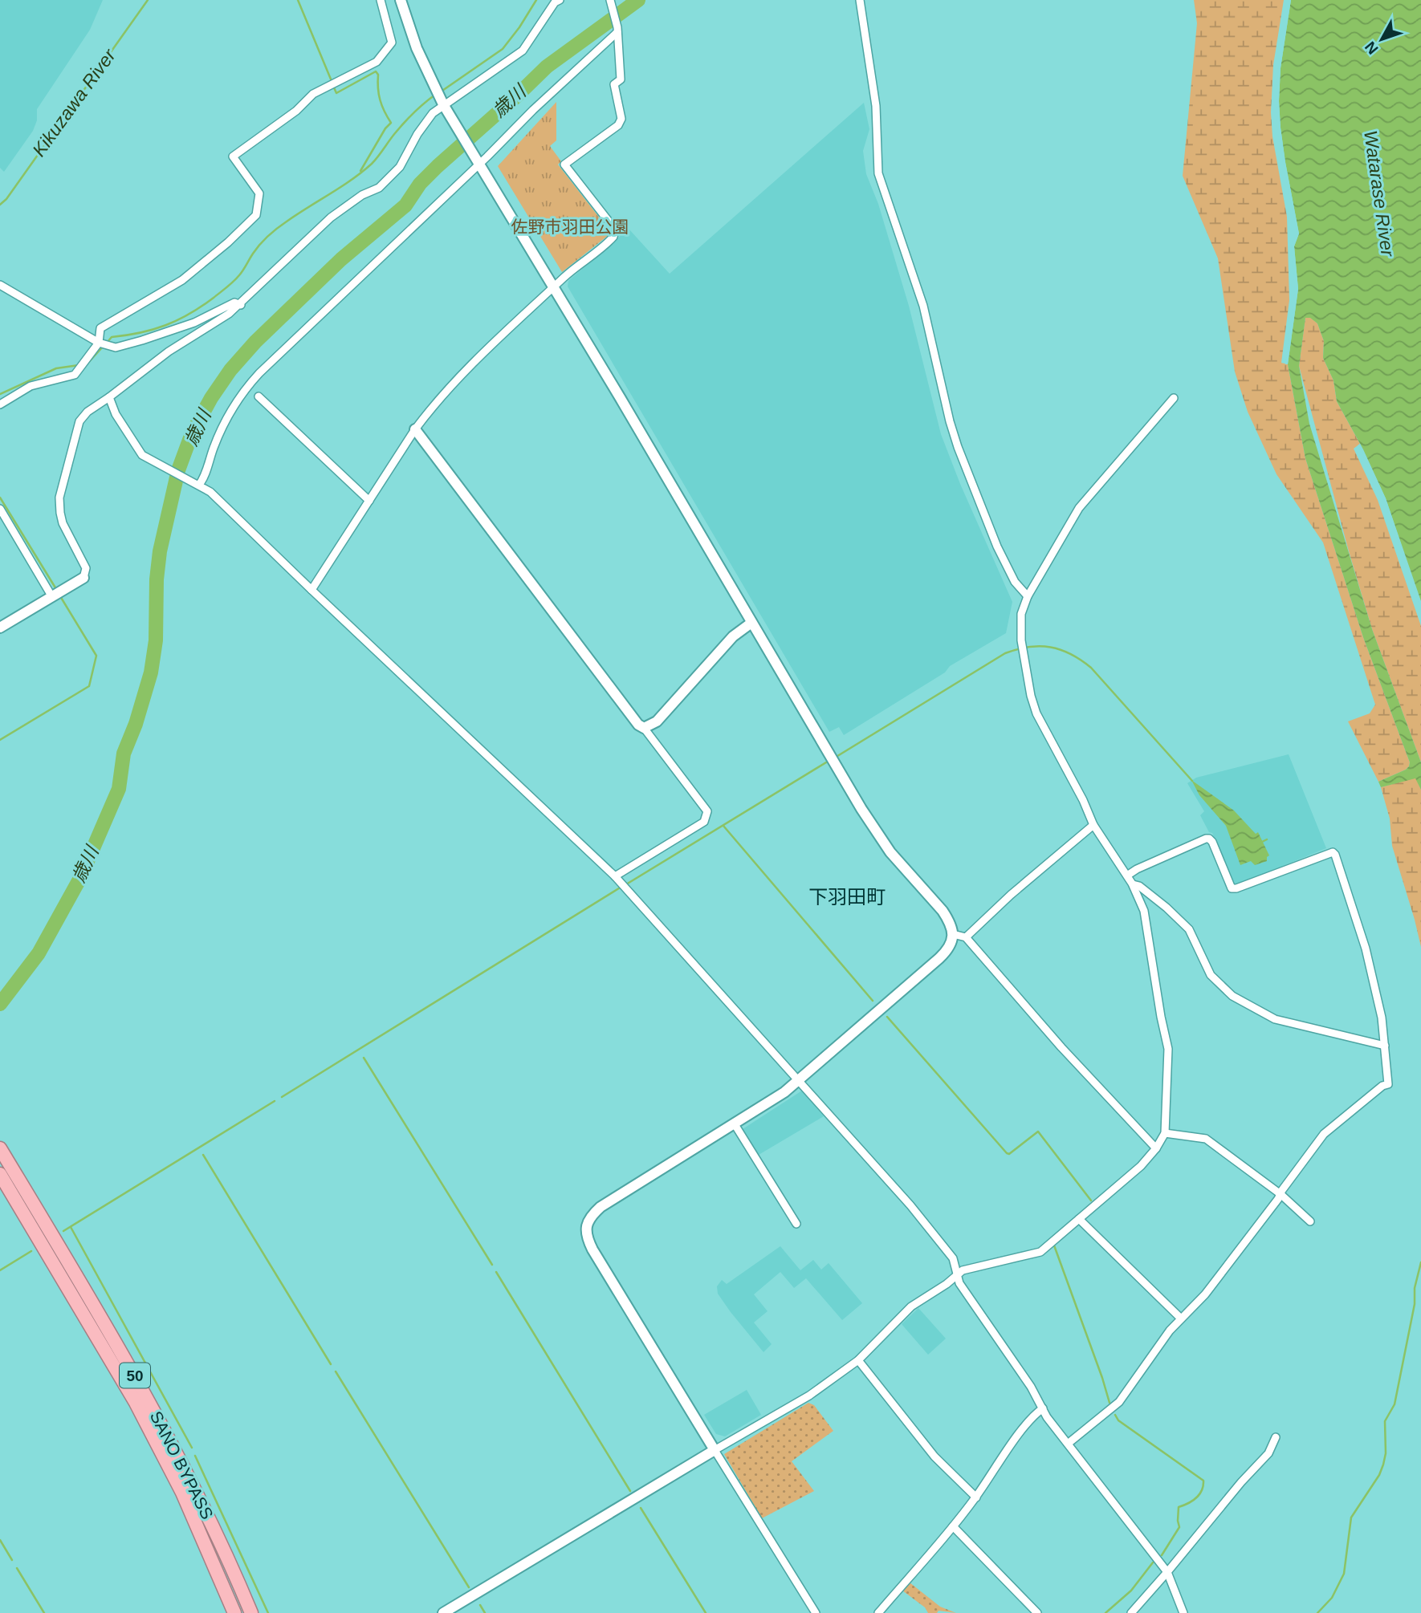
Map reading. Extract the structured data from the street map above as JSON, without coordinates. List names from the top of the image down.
{
  "streets": {
    "highway": ["50", "SANO BYPASS"]
  },
  "districts": ["下羽田町"],
  "water": ["歳川", "Kikuzawa River", "Watarase River"],
  "parks": ["佐野市羽田公園"],
  "north": "bottom left"
}
